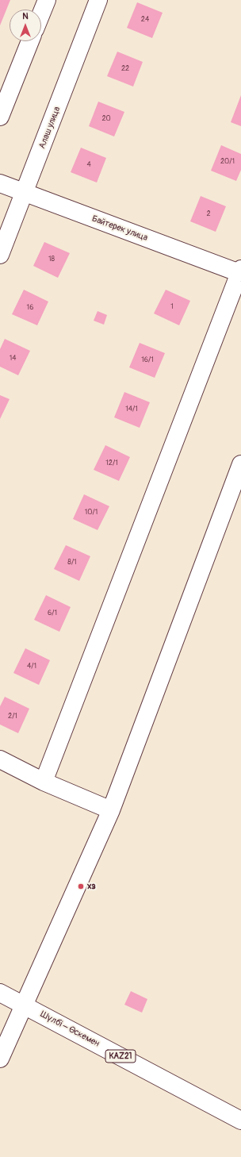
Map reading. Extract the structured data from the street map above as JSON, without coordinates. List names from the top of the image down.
{
  "streets": {
    "main road": [
      "Алаш улица",
      "Байтерек улица",
      "Шүлбі – Өскемен",
      "KAZ21"
    ]
  },
  "crossings": [
    ["Алаш улица", "Байтерек улица"]
  ],
  "places": ["хз"],
  "house_numbers": [
    "24",
    "22",
    "20",
    "20/1",
    "4",
    "2",
    "18",
    "1",
    "16",
    "14",
    "16/1",
    "14/1",
    "12/1",
    "10/1",
    "8/1",
    "6/1",
    "4/1",
    "2/1"
  ],
  "north": "top"
}
